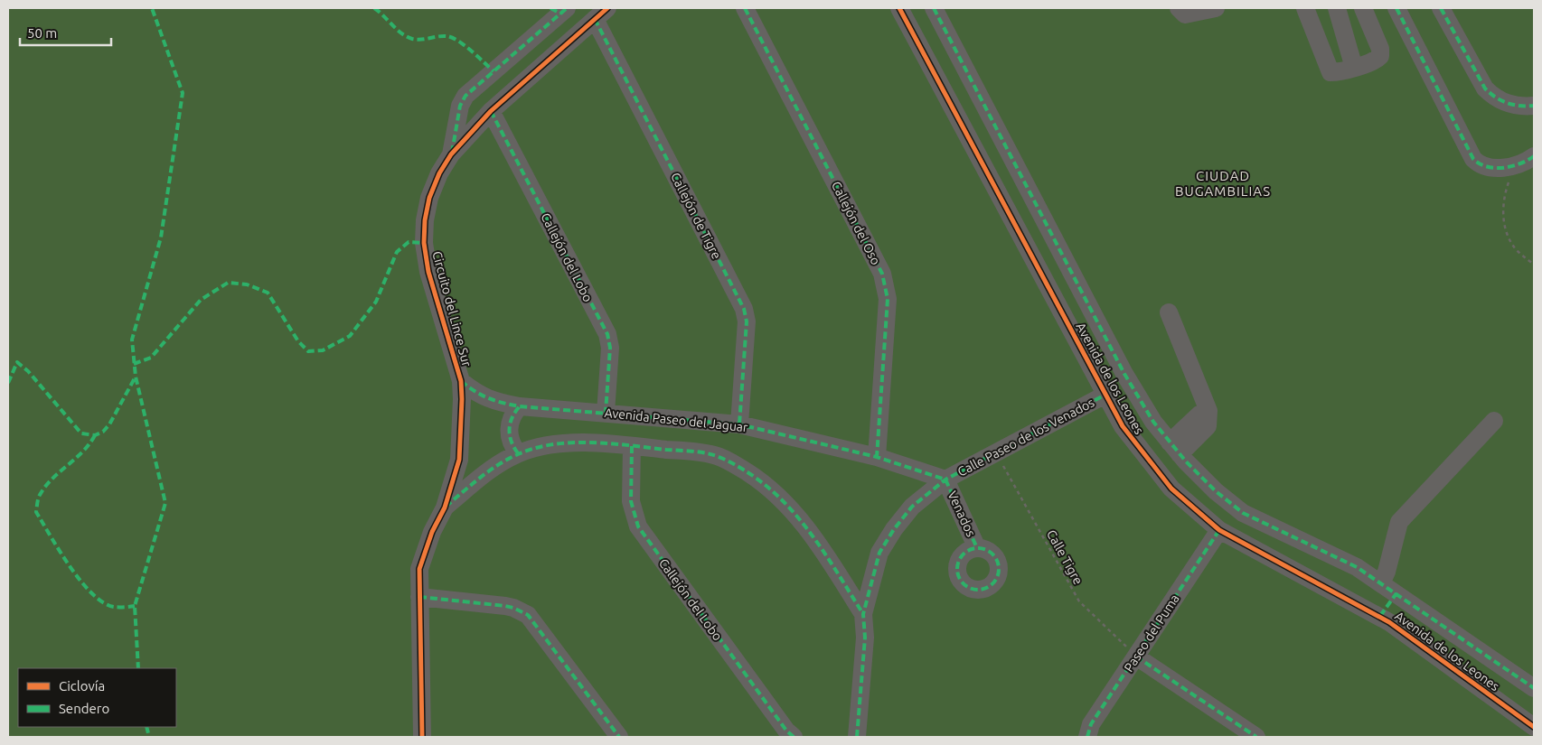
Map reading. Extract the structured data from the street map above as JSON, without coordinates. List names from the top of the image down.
{
  "streets": {
    "street": [
      "Callejón de Tigre",
      "Callejón del Oso",
      "Callejón del Lobo",
      "Circuito del Lince Sur",
      "Avenida de los Leones",
      "Avenida Paseo del Jaguar",
      "Calle Paseo de los Venados",
      "Venados",
      "Paseo del Puma"
    ],
    "path": ["Calle Tigre"]
  },
  "crossings": [
    ["Callejón de Tigre", "Avenida Paseo del Jaguar"],
    ["Callejón del Oso", "Avenida Paseo del Jaguar"],
    ["Callejón del Lobo", "Avenida Paseo del Jaguar"],
    ["Circuito del Lince Sur", "Avenida Paseo del Jaguar"],
    ["Avenida de los Leones", "Calle Paseo de los Venados"],
    ["Avenida de los Leones", "Paseo del Puma"],
    ["Avenida Paseo del Jaguar", "Calle Paseo de los Venados"],
    ["Avenida Paseo del Jaguar", "Venados"],
    ["Calle Paseo de los Venados", "Venados"],
    ["Calle Paseo de los Venados", "Calle Tigre"],
    ["Calle Tigre", "Paseo del Puma"]
  ],
  "districts": ["CIUDAD BUGAMBILIAS"],
  "legend": ["Ciclovía", "Sendero"],
  "scale_bar": "50 m"
}
